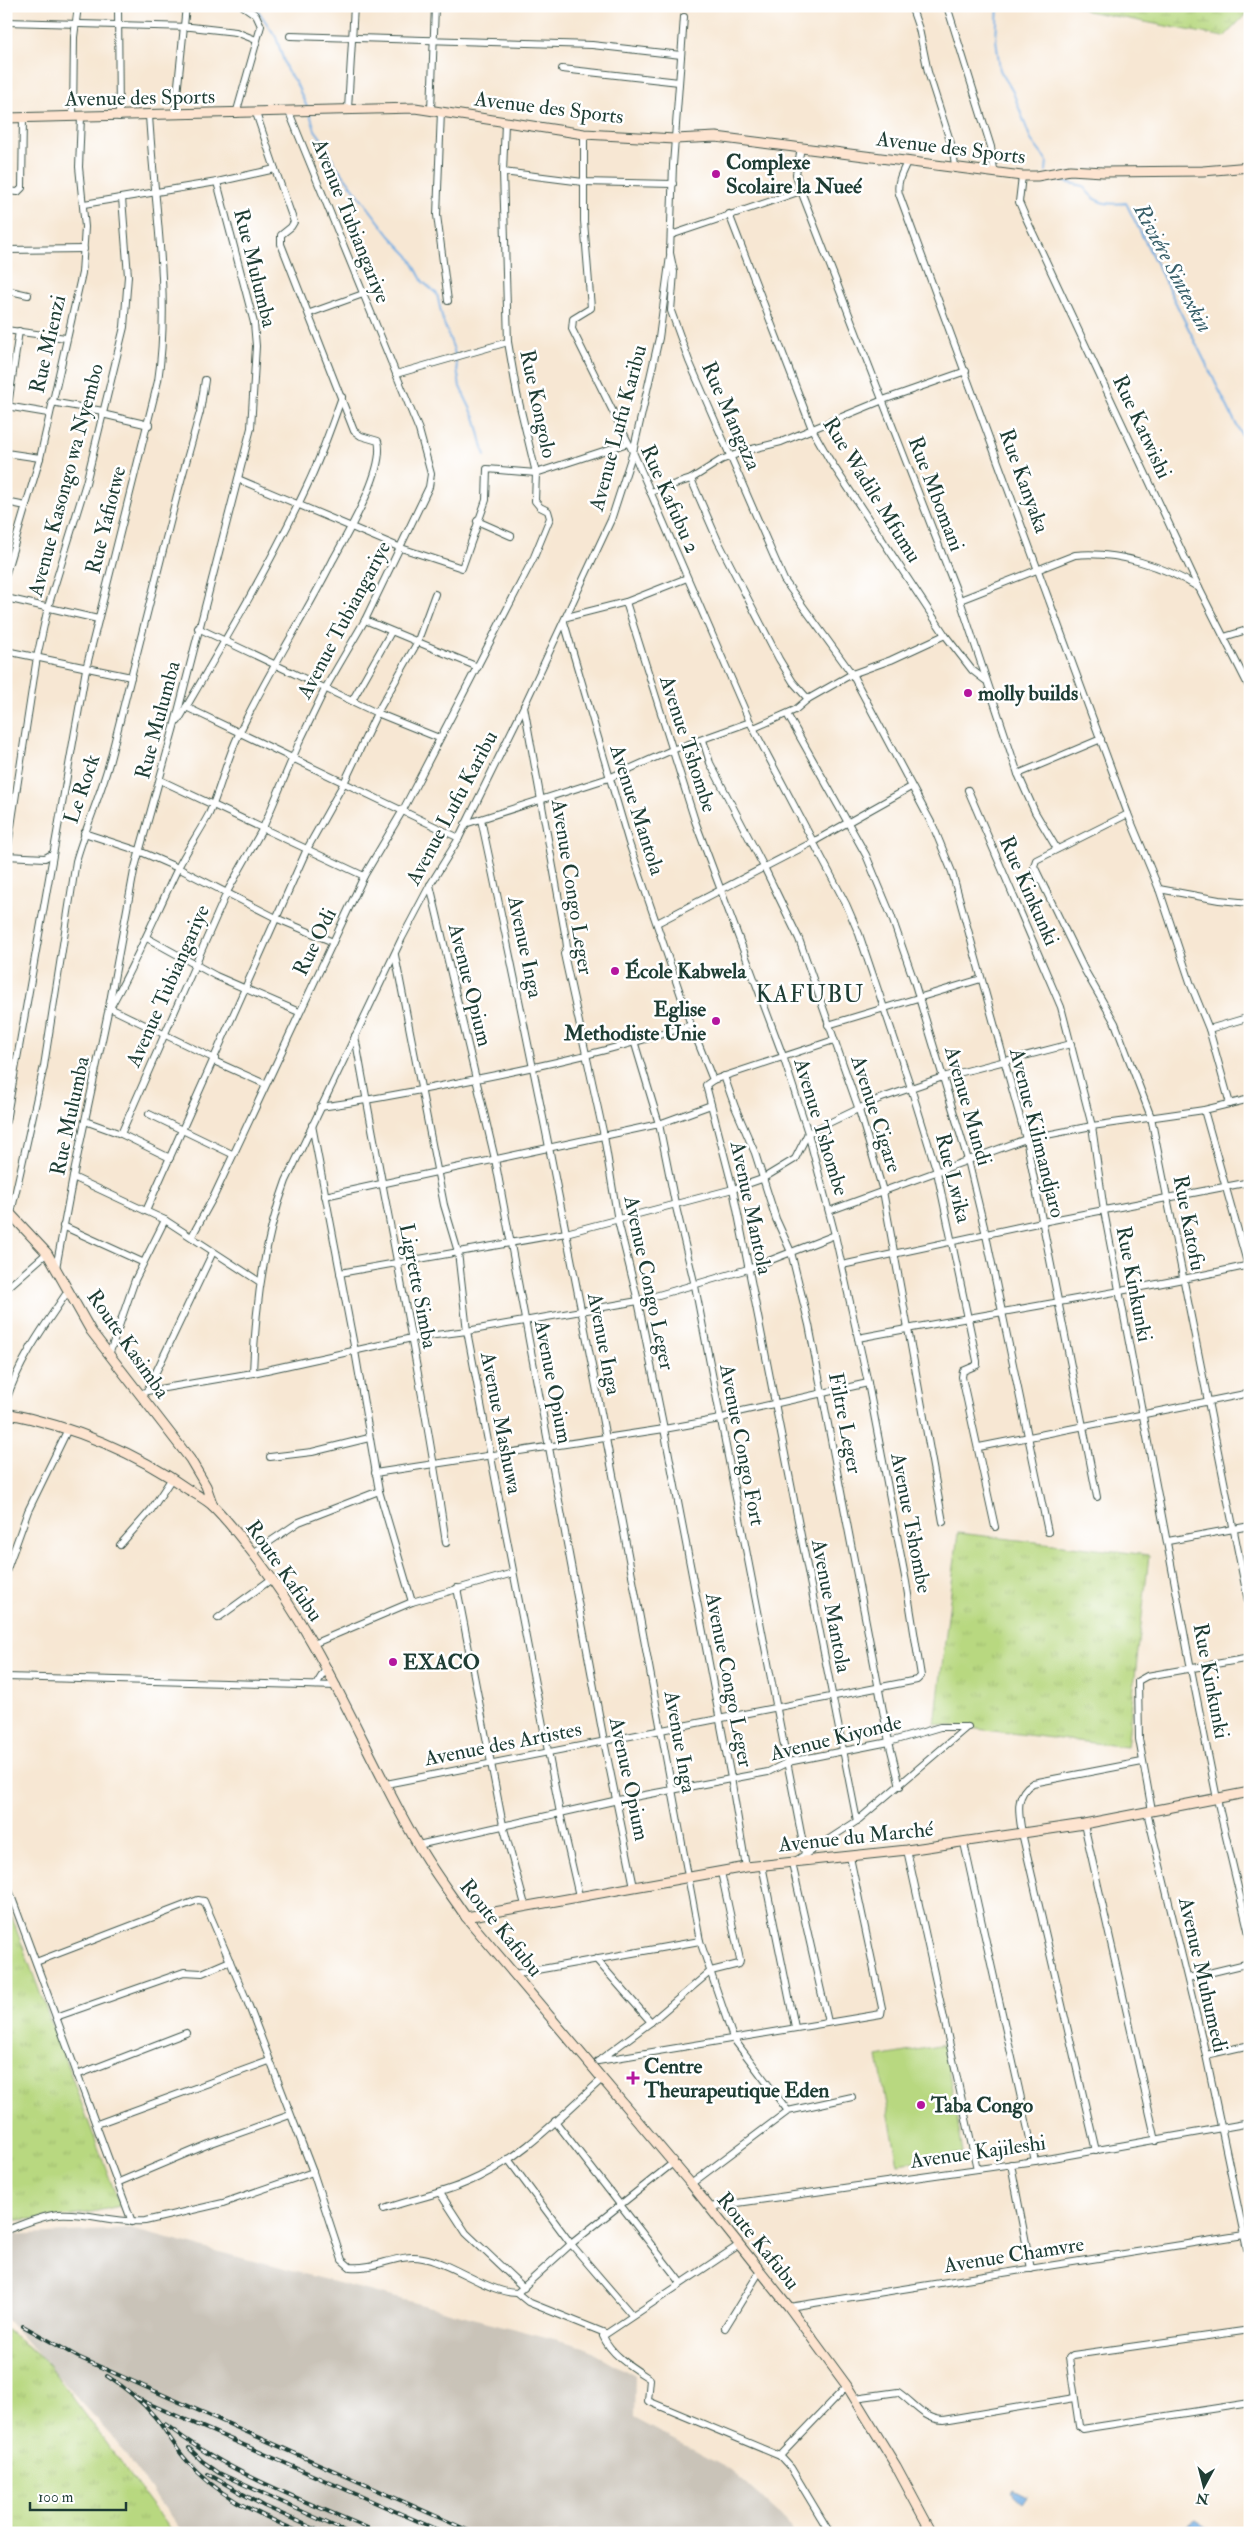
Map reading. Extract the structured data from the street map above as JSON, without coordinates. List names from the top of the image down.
{
  "streets": {
    "street": [
      "Avenue des Sports",
      "Avenue Tubiangariye",
      "Rue Mulumba",
      "Rue Mienzi",
      "Rue Kongolo",
      "Rue Mangaza",
      "Rue Katwishi",
      "Avenue Lufu Karibu",
      "Avenue Kasongo wa Nyembo",
      "Rue Kanyaka",
      "Rue Wadile Mfumu",
      "Rue Mbomani",
      "Rue Kafubu 2",
      "Rue Yafiotwe",
      "Avenue Tshombe",
      "Le Rock",
      "Avenue Mantola",
      "Avenue Congo Leger",
      "Rue Kinkunki",
      "Rue Odi",
      "Avenue Inga",
      "Avenue Opium",
      "Avenue Mundi",
      "Avenue Cigare",
      "Avenue Kilimandjaro",
      "Rue Lwika",
      "Rue Katofu",
      "Ligrette Simba",
      "Route Kasimba",
      "Avenue Mashuwa",
      "Filtre Leger",
      "Avenue Congo Fort",
      "Route Kafubu",
      "Avenue Kiyonde",
      "Avenue des Artistes",
      "Avenue du Marché",
      "Avenue Muhumedi",
      "Avenue Kajileshi",
      "Avenue Chamvre"
    ]
  },
  "crossings": [
    ["Avenue des Sports", "Avenue Tubiangariye"],
    ["Avenue des Sports", "Rue Mienzi"],
    ["Avenue des Sports", "Rue Kongolo"],
    ["Avenue des Sports", "Rue Mangaza"],
    ["Avenue des Sports", "Rue Katwishi"],
    ["Avenue des Sports", "Rue Kanyaka"],
    ["Avenue des Sports", "Rue Mbomani"],
    ["Avenue des Sports", "Rue Kafubu 2"],
    ["Avenue des Sports", "Rue Yafiotwe"],
    ["Rue Mulumba", "Route Kasimba"],
    ["Rue Kongolo", "Rue Odi"],
    ["Rue Mangaza", "Avenue Lufu Karibu"],
    ["Rue Mangaza", "Avenue Kilimandjaro"],
    ["Avenue Lufu Karibu", "Rue Kafubu 2"],
    ["Avenue Lufu Karibu", "Avenue Mantola"],
    ["Avenue Lufu Karibu", "Avenue Congo Leger"],
    ["Avenue Lufu Karibu", "Avenue Opium"],
    ["Avenue Lufu Karibu", "Ligrette Simba"],
    ["Avenue Lufu Karibu", "Avenue Mashuwa"],
    ["Rue Wadile Mfumu", "Rue Mbomani"],
    ["Rue Mbomani", "Rue Katofu"],
    ["Rue Kafubu 2", "Rue Lwika"],
    ["Avenue Tshombe", "Avenue des Artistes"],
    ["Le Rock", "Route Kasimba"],
    ["Avenue Mantola", "Avenue Kiyonde"],
    ["Avenue Mantola", "Avenue des Artistes"],
    ["Avenue Congo Leger", "Avenue Kiyonde"],
    ["Avenue Congo Leger", "Avenue des Artistes"],
    ["Avenue Congo Leger", "Avenue du Marché"],
    ["Rue Kinkunki", "Avenue du Marché"],
    ["Rue Kinkunki", "Avenue Muhumedi"],
    ["Avenue Inga", "Avenue Kiyonde"],
    ["Avenue Inga", "Avenue des Artistes"],
    ["Avenue Inga", "Avenue du Marché"],
    ["Avenue Opium", "Avenue Kiyonde"],
    ["Avenue Opium", "Avenue des Artistes"],
    ["Avenue Opium", "Avenue du Marché"],
    ["Route Kasimba", "Route Kafubu"],
    ["Avenue Mashuwa", "Avenue Kiyonde"],
    ["Avenue Mashuwa", "Avenue des Artistes"],
    ["Avenue Mashuwa", "Avenue du Marché"],
    ["Filtre Leger", "Avenue Kiyonde"],
    ["Filtre Leger", "Avenue des Artistes"],
    ["Avenue Congo Fort", "Avenue Kiyonde"],
    ["Avenue Congo Fort", "Avenue des Artistes"],
    ["Route Kafubu", "Avenue Kiyonde"],
    ["Route Kafubu", "Avenue des Artistes"],
    ["Route Kafubu", "Avenue du Marché"],
    ["Route Kafubu", "Avenue Kajileshi"],
    ["Route Kafubu", "Avenue Chamvre"],
    ["Avenue du Marché", "Avenue Muhumedi"],
    ["Avenue Muhumedi", "Avenue Kajileshi"],
    ["Avenue Muhumedi", "Avenue Chamvre"]
  ],
  "districts": ["KAFUBU"],
  "water": ["Riviére Sintexkin"],
  "places": {
    "other": [
      "Complexe Scolaire la Nueé",
      "molly builds",
      "École Kabwela",
      "Eglise Methodiste Unie",
      "EXACO",
      "Taba Congo"
    ],
    "health": ["Centre Theurapeutique Eden"]
  },
  "scale_bar": "100 m",
  "north": "bottom"
}
